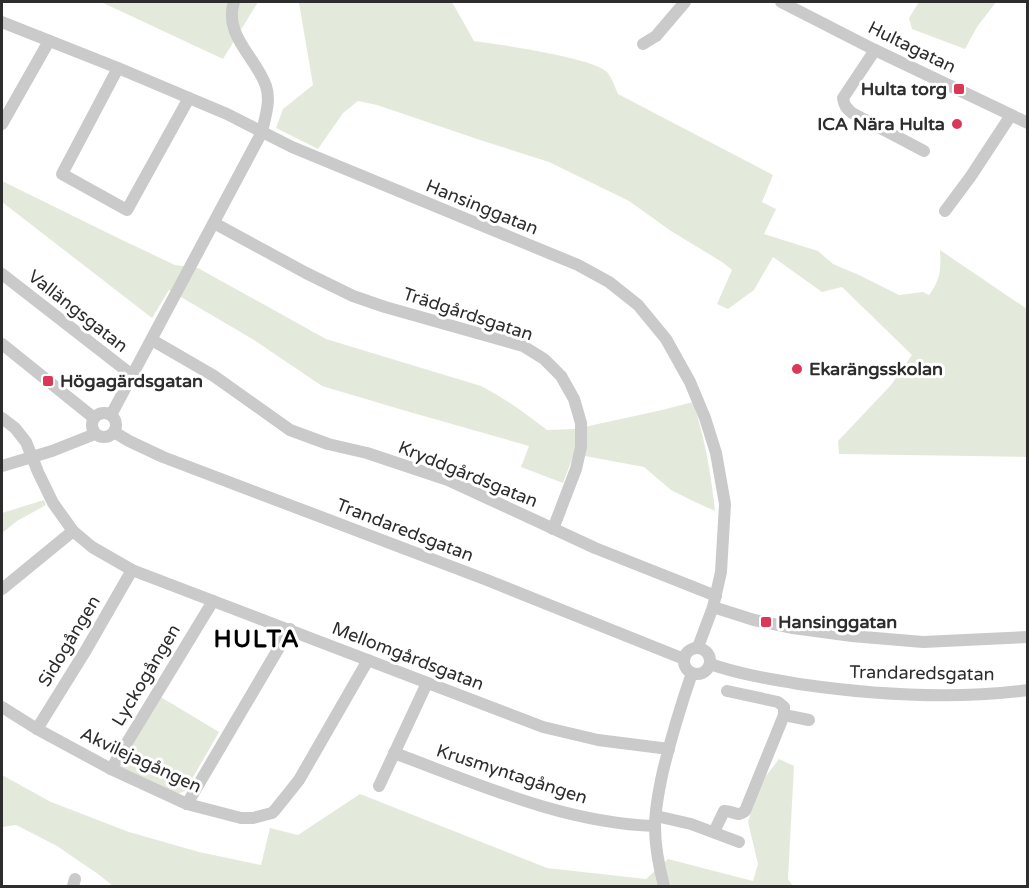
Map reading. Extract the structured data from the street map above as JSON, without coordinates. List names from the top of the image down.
{
  "streets": {
    "street": [
      "Hultagatan",
      "Hansinggatan",
      "Vallängsgatan",
      "Trädgårdsgatan",
      "Kryddgårdsgatan",
      "Trandaredsgatan",
      "Sidogången",
      "Mellomgårdsgatan",
      "Lyckogången",
      "Akvilejagången",
      "Krusmyntagången"
    ]
  },
  "crossings": [
    ["Hansinggatan", "Kryddgårdsgatan"],
    ["Hansinggatan", "Trandaredsgatan"],
    ["Trädgårdsgatan", "Kryddgårdsgatan"],
    ["Sidogången", "Mellomgårdsgatan"],
    ["Sidogången", "Akvilejagången"],
    ["Mellomgårdsgatan", "Lyckogången"],
    ["Mellomgårdsgatan", "Akvilejagången"],
    ["Lyckogången", "Akvilejagången"]
  ],
  "districts": ["HULTA"],
  "places": {
    "transit": ["Hulta torg", "Högagärdsgatan", "Hansinggatan"],
    "other": ["ICA Nära Hulta", "Ekarängsskolan"]
  }
}
